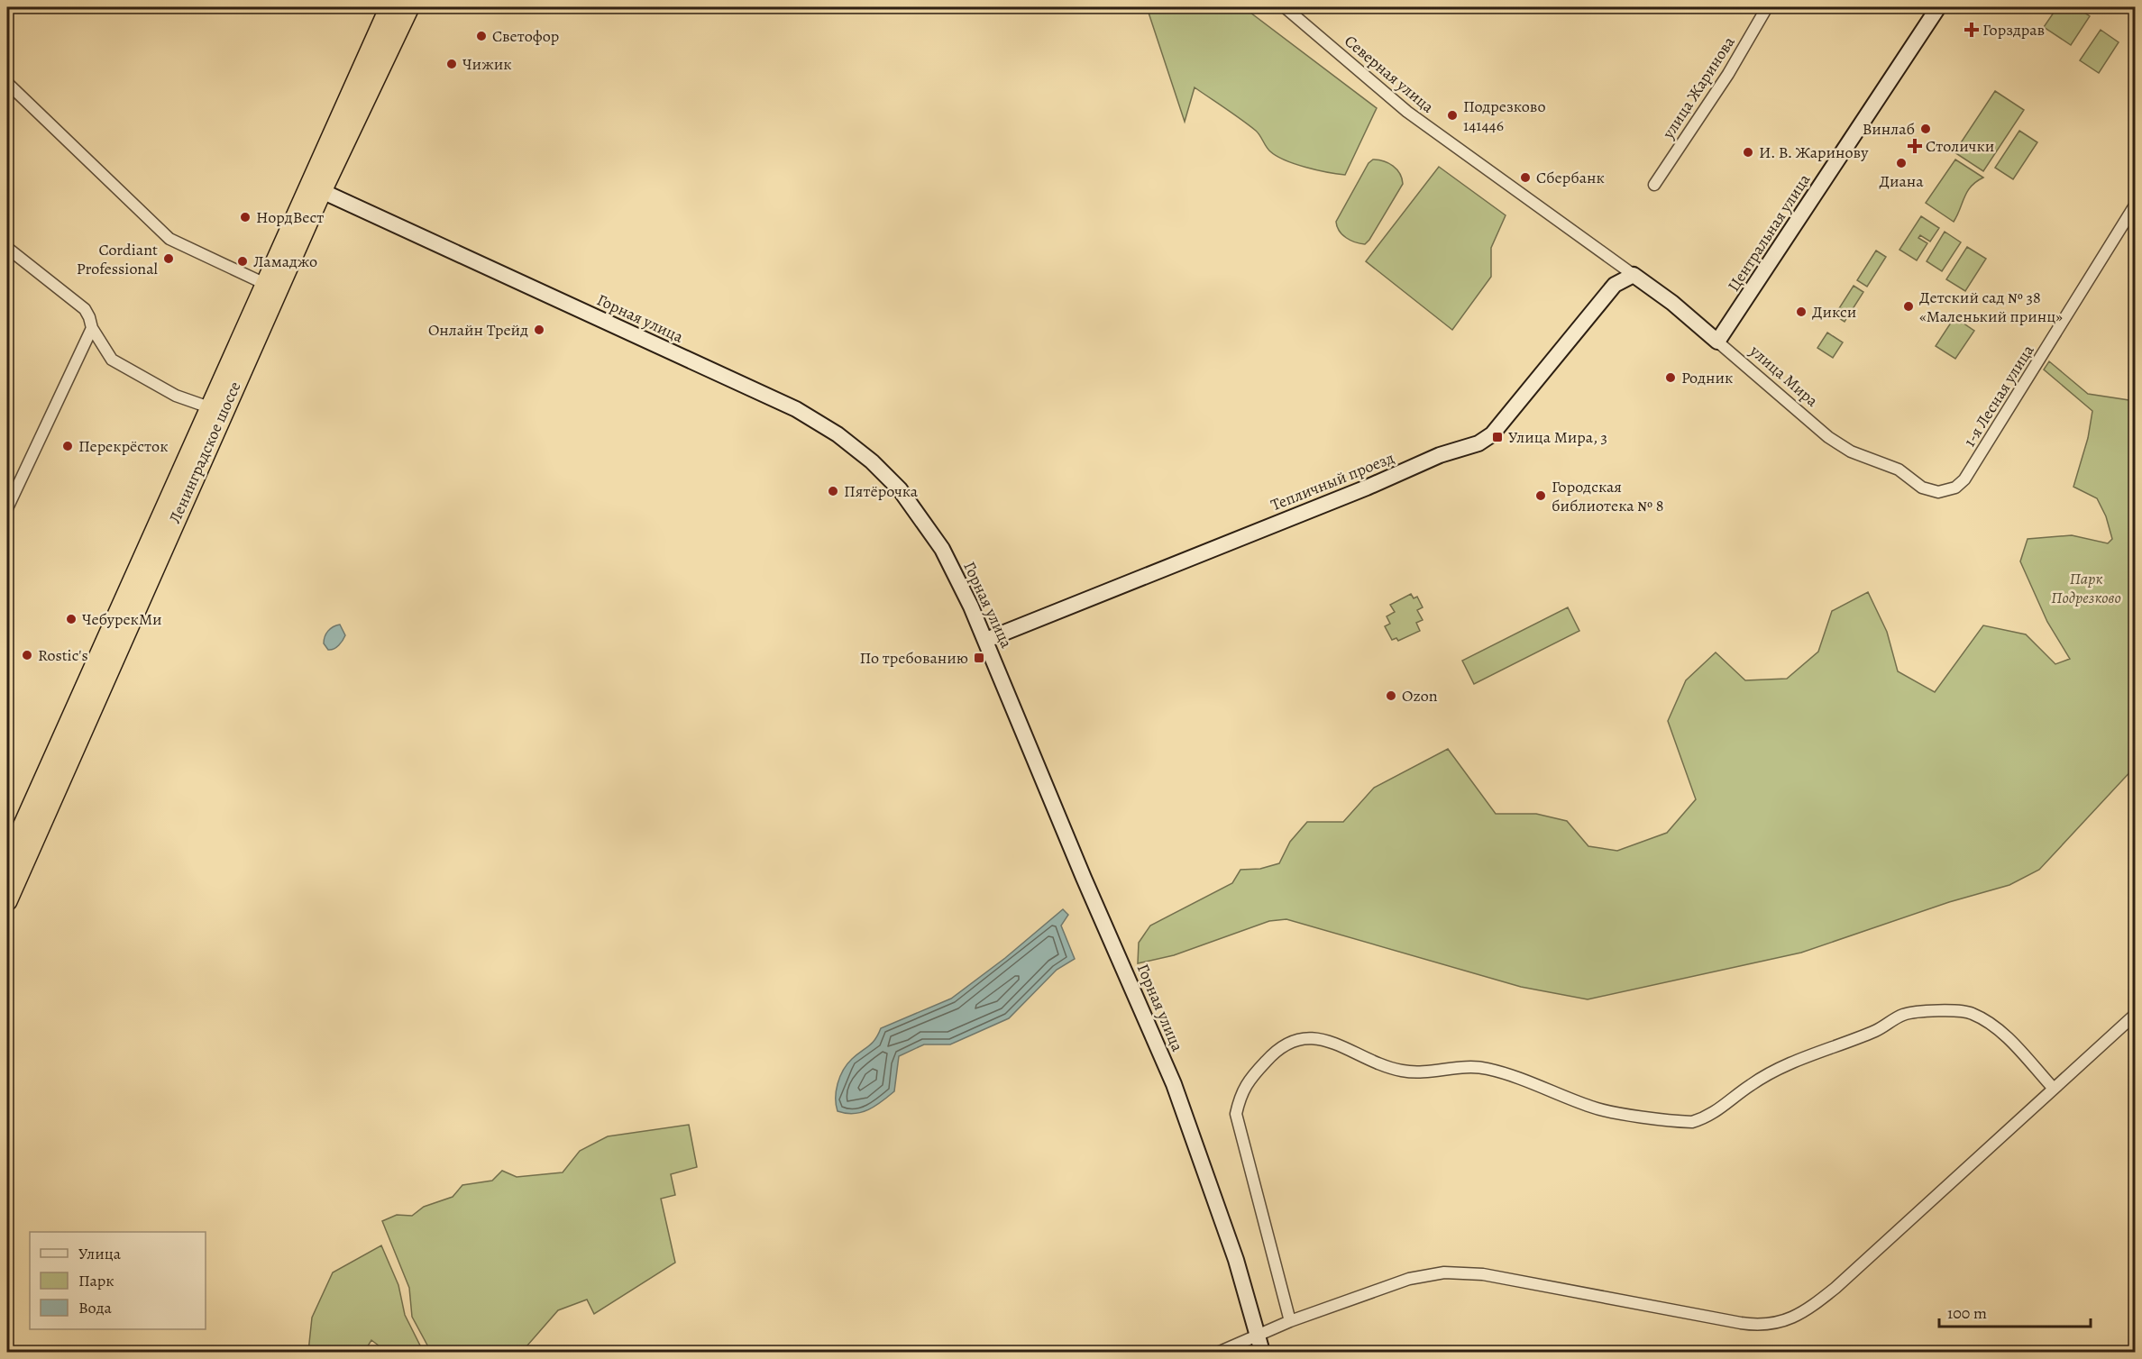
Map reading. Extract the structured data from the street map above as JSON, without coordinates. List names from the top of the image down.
{
  "streets": {
    "highway": ["Ленинградское шоссе"],
    "street": [
      "Северная улица",
      "улица Жаринова",
      "Центральная улица",
      "Горная улица",
      "улица Мира",
      "1-я Лесная улица",
      "Тепличный проезд"
    ]
  },
  "crossings": [
    ["Северная улица", "улица Мира"],
    ["Северная улица", "Тепличный проезд"],
    ["Центральная улица", "улица Мира"],
    ["Горная улица", "Ленинградское шоссе"],
    ["Горная улица", "Тепличный проезд"],
    ["улица Мира", "1-я Лесная улица"],
    ["улица Мира", "Тепличный проезд"]
  ],
  "parks": ["Парк Подрезково"],
  "places": {
    "health": ["Горздрав", "Столички"],
    "other": [
      "Светофор",
      "Чижик",
      "Подрезково 141446",
      "Винлаб",
      "И. В. Жаринову",
      "Диана",
      "Сбербанк",
      "НордВест",
      "Cordiant Professional",
      "Ламаджо",
      "Детский сад № 38 «Маленький принц»",
      "Дикси",
      "Онлайн Трейд",
      "Родник",
      "Перекрёсток",
      "Пятёрочка",
      "Городская библиотека № 8",
      "ЧебурекМи",
      "Rostic's",
      "Ozon"
    ],
    "transit": ["Улица Мира, 3", "По требованию"]
  },
  "legend": ["Улица", "Парк", "Вода"],
  "scale_bar": "100 m"
}
